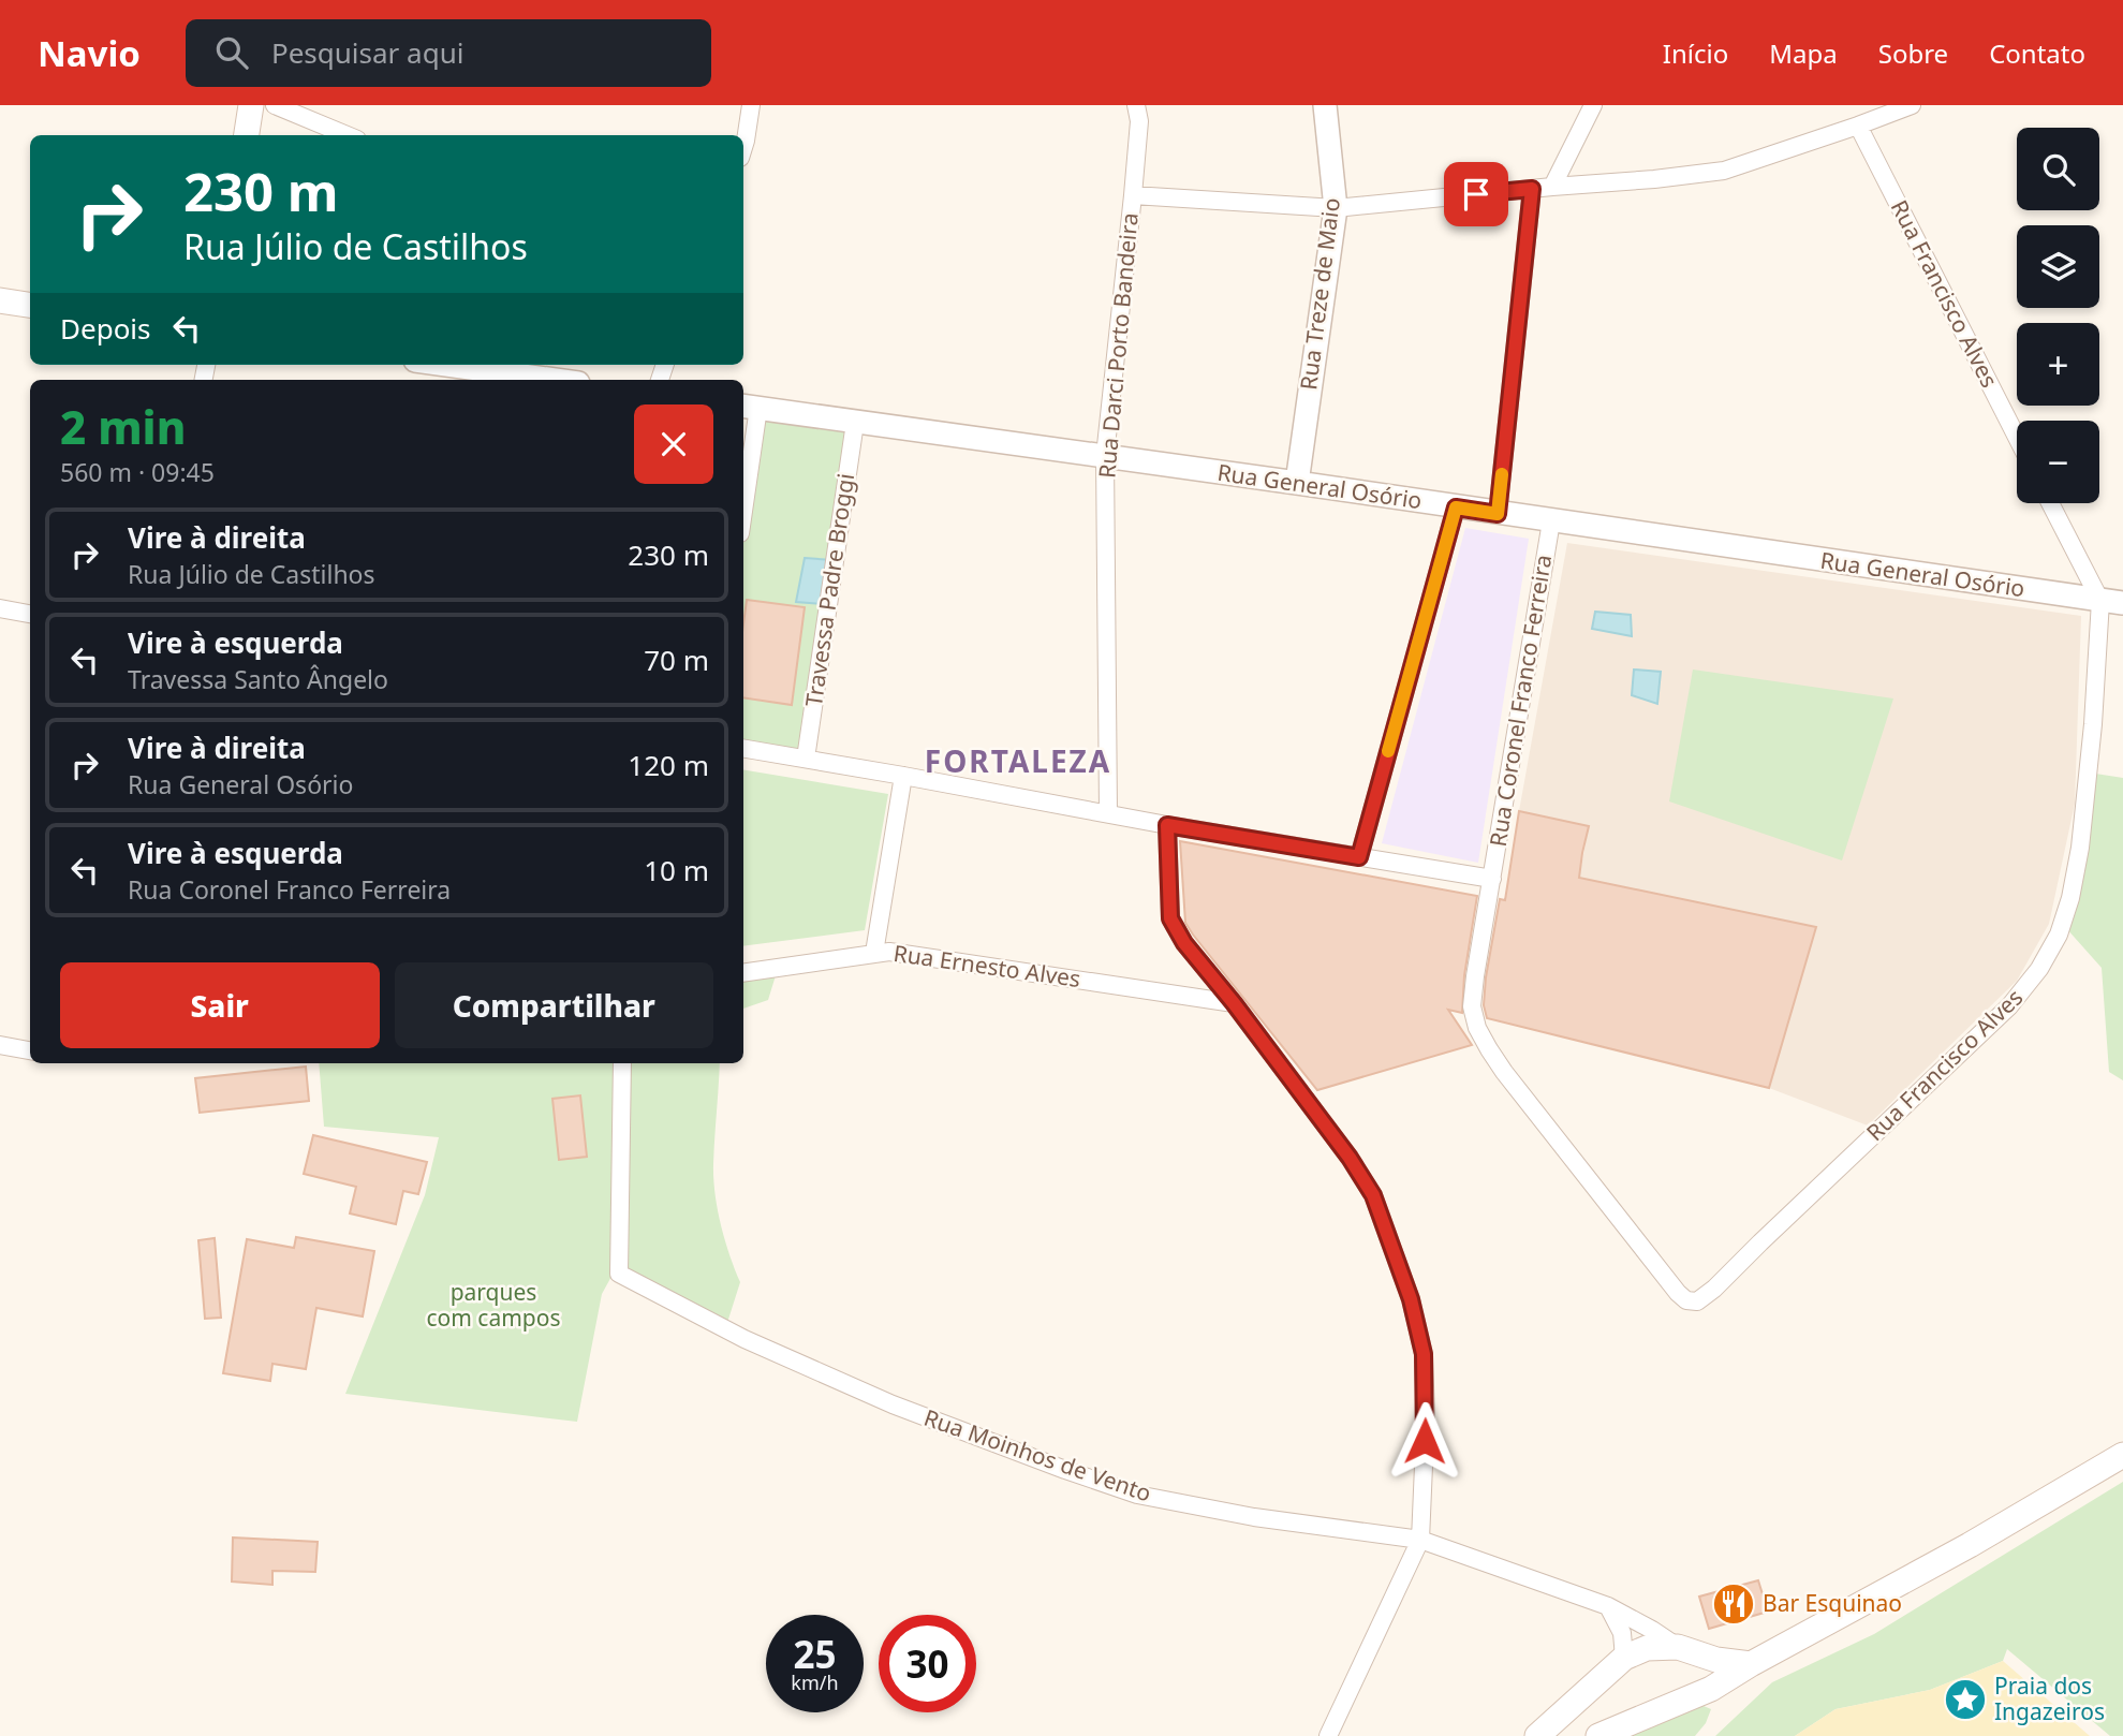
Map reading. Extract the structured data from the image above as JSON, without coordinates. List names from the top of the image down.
{
  "streets": {
    "street": [
      "Rua Treze de Maio",
      "Rua Francisco Alves",
      "Rua Darci Porto Bandeira",
      "Rua General Osório",
      "Travessa Padre Broggi",
      "Rua Coronel Franco Ferreira",
      "Rua Ernesto Alves",
      "Rua Moinhos de Vento"
    ]
  },
  "crossings": [
    ["Rua Treze de Maio", "Rua General Osório"],
    ["Rua Francisco Alves", "Rua General Osório"],
    ["Rua Francisco Alves", "Rua Coronel Franco Ferreira"],
    ["Rua Darci Porto Bandeira", "Rua General Osório"],
    ["Rua General Osório", "Travessa Padre Broggi"],
    ["Rua General Osório", "Rua Coronel Franco Ferreira"]
  ],
  "districts": ["FORTALEZA"],
  "parks": ["parques com campos"],
  "places": {
    "restaurant": ["Bar Esquinao"],
    "place": ["Praia dos Ingazeiros"]
  },
  "page": {
    "header": "Navio",
    "search": "Pesquisar aqui",
    "nav": [
      "Início",
      "Mapa",
      "Sobre",
      "Contato"
    ],
    "map_buttons": ["+", "−"],
    "turn": ["230 m", "Rua Júlio de Castilhos"],
    "then": "Depois",
    "heading": ["2 min", "560 m · 09:45"],
    "list": [
      {
        "name": "Vire à direita",
        "note": "Rua Júlio de Castilhos",
        "value": "230 m"
      },
      {
        "name": "Vire à esquerda",
        "note": "Travessa Santo Ângelo",
        "value": "70 m"
      },
      {
        "name": "Vire à direita",
        "note": "Rua General Osório",
        "value": "120 m"
      },
      {
        "name": "Vire à esquerda",
        "note": "Rua Coronel Franco Ferreira",
        "value": "10 m"
      }
    ],
    "buttons": ["Sair", "Compartilhar"],
    "speed": "25 km/h",
    "limit": "30"
  }
}
